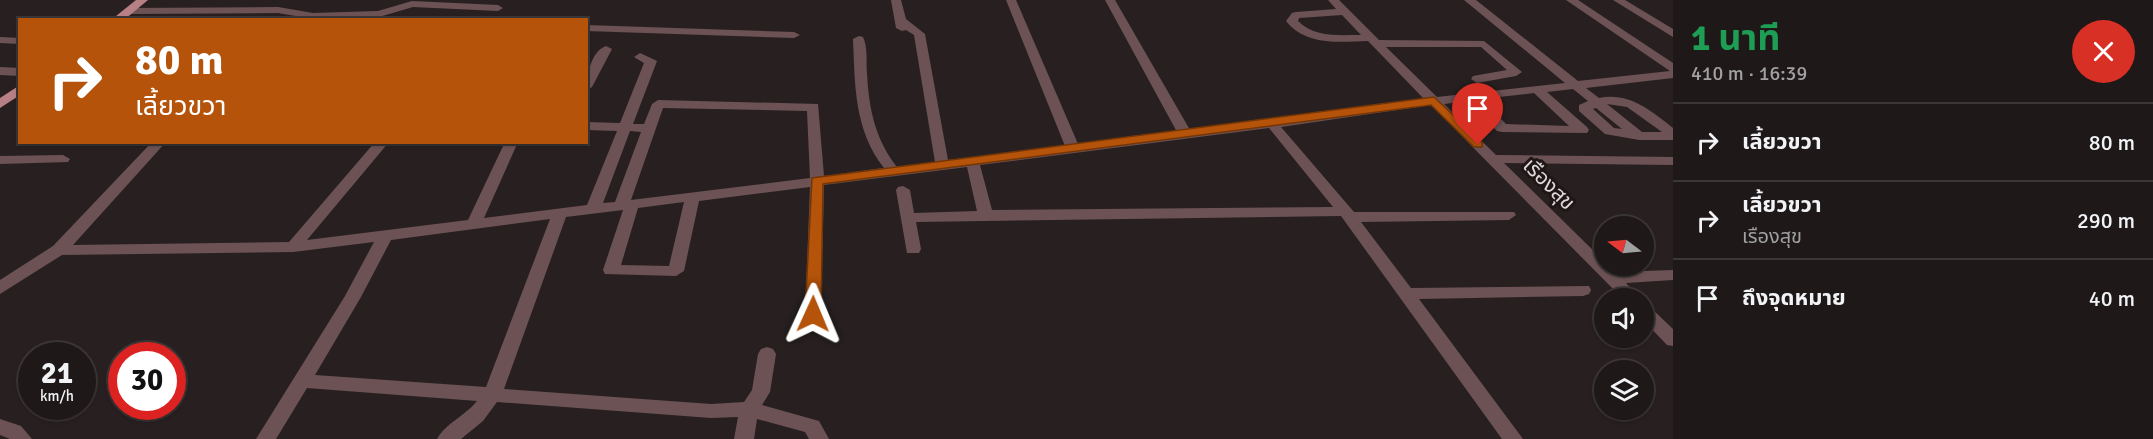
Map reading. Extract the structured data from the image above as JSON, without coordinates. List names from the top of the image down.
{
  "streets": {
    "street": ["เรืองสุข"]
  },
  "north": "left",
  "page": {
    "heading": ["1 นาที", "410 m · 16:39"],
    "turn": ["80 m", "เลี้ยวขวา"],
    "list": [
      {
        "name": "เลี้ยวขวา",
        "value": "80 m"
      },
      {
        "name": "เลี้ยวขวา",
        "note": "เรืองสุข",
        "value": "290 m"
      },
      {
        "name": "ถึงจุดหมาย",
        "value": "40 m"
      }
    ],
    "speed": "21 km/h",
    "limit": "30"
  }
}
